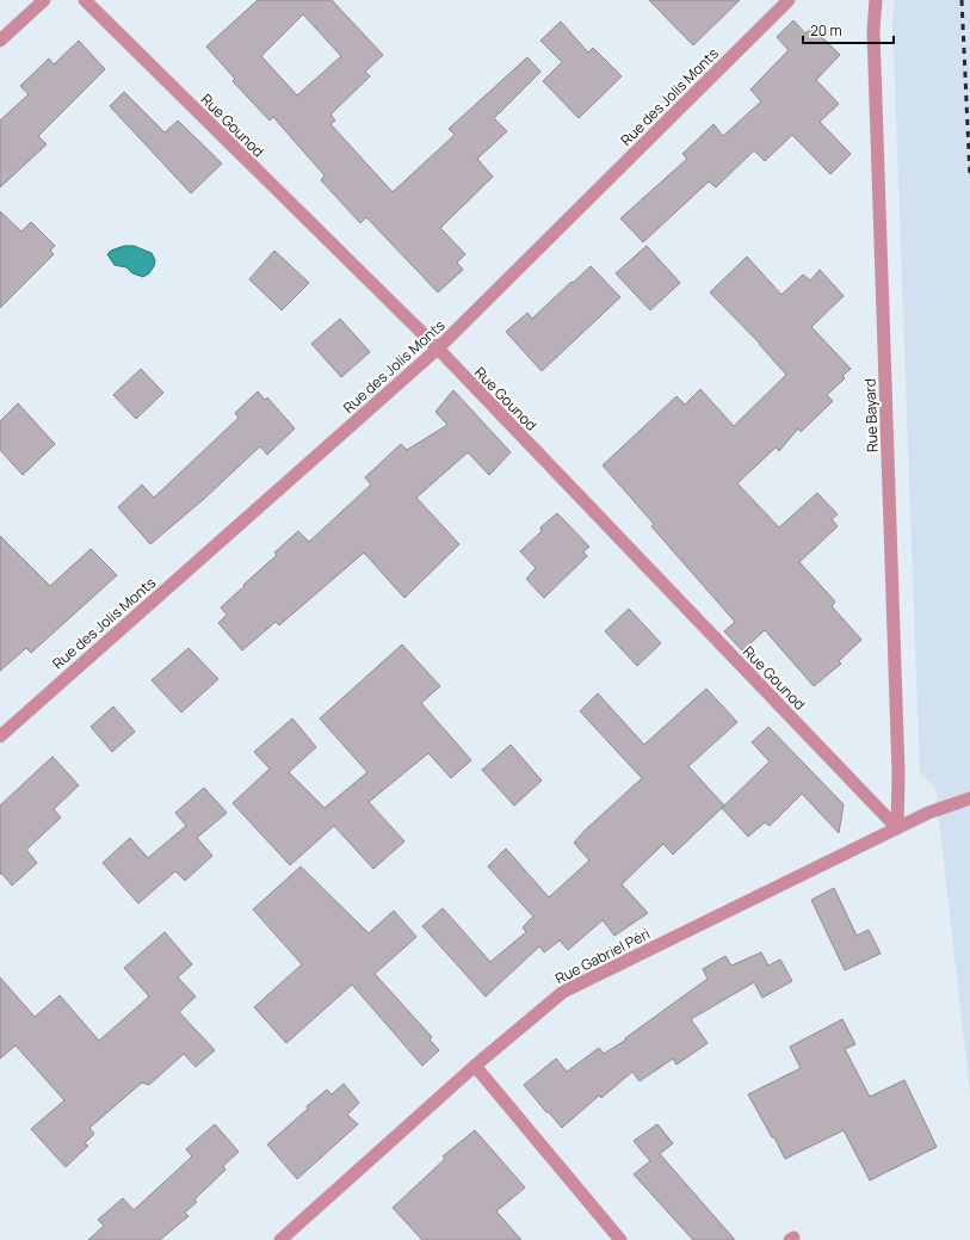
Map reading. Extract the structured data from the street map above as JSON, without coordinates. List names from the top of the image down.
{
  "streets": {
    "street": [
      "Rue des Jolis Monts",
      "Rue Gounod",
      "Rue Bayard",
      "Rue Gabriel Péri"
    ]
  },
  "crossings": [
    ["Rue des Jolis Monts", "Rue Gounod"],
    ["Rue Gounod", "Rue Bayard"],
    ["Rue Gounod", "Rue Gabriel Péri"],
    ["Rue Bayard", "Rue Gabriel Péri"]
  ],
  "scale_bar": "20 m"
}
